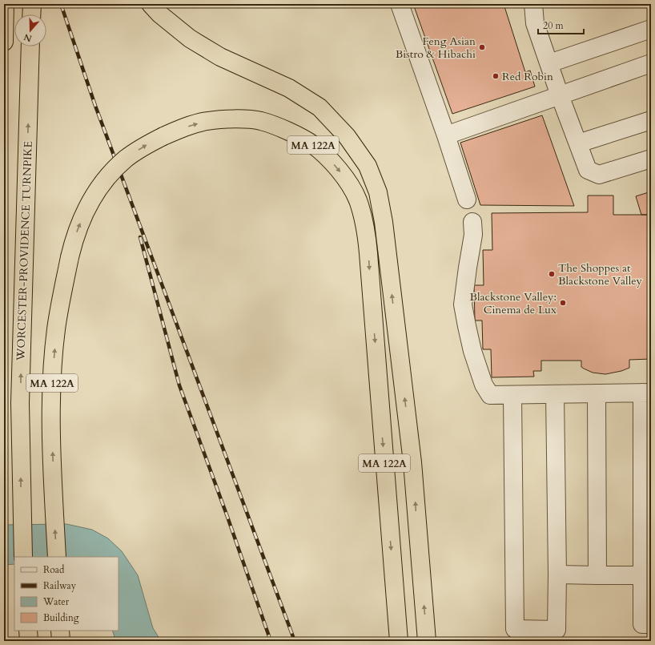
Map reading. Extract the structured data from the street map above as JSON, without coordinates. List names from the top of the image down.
{
  "streets": {
    "highway": ["MA 122A", "WORCESTER-PROVIDENCE TURNPIKE"]
  },
  "one_way": ["WORCESTER-PROVIDENCE TURNPIKE"],
  "places": [
    "Feng Asian Bistro & Hibachi",
    "Red Robin",
    "The Shoppes at Blackstone Valley",
    "Blackstone Valley: Cinema de Lux"
  ],
  "legend": [
    "Road",
    "Railway",
    "Water",
    "Building"
  ],
  "scale_bar": "20 m",
  "north": "bottom"
}
